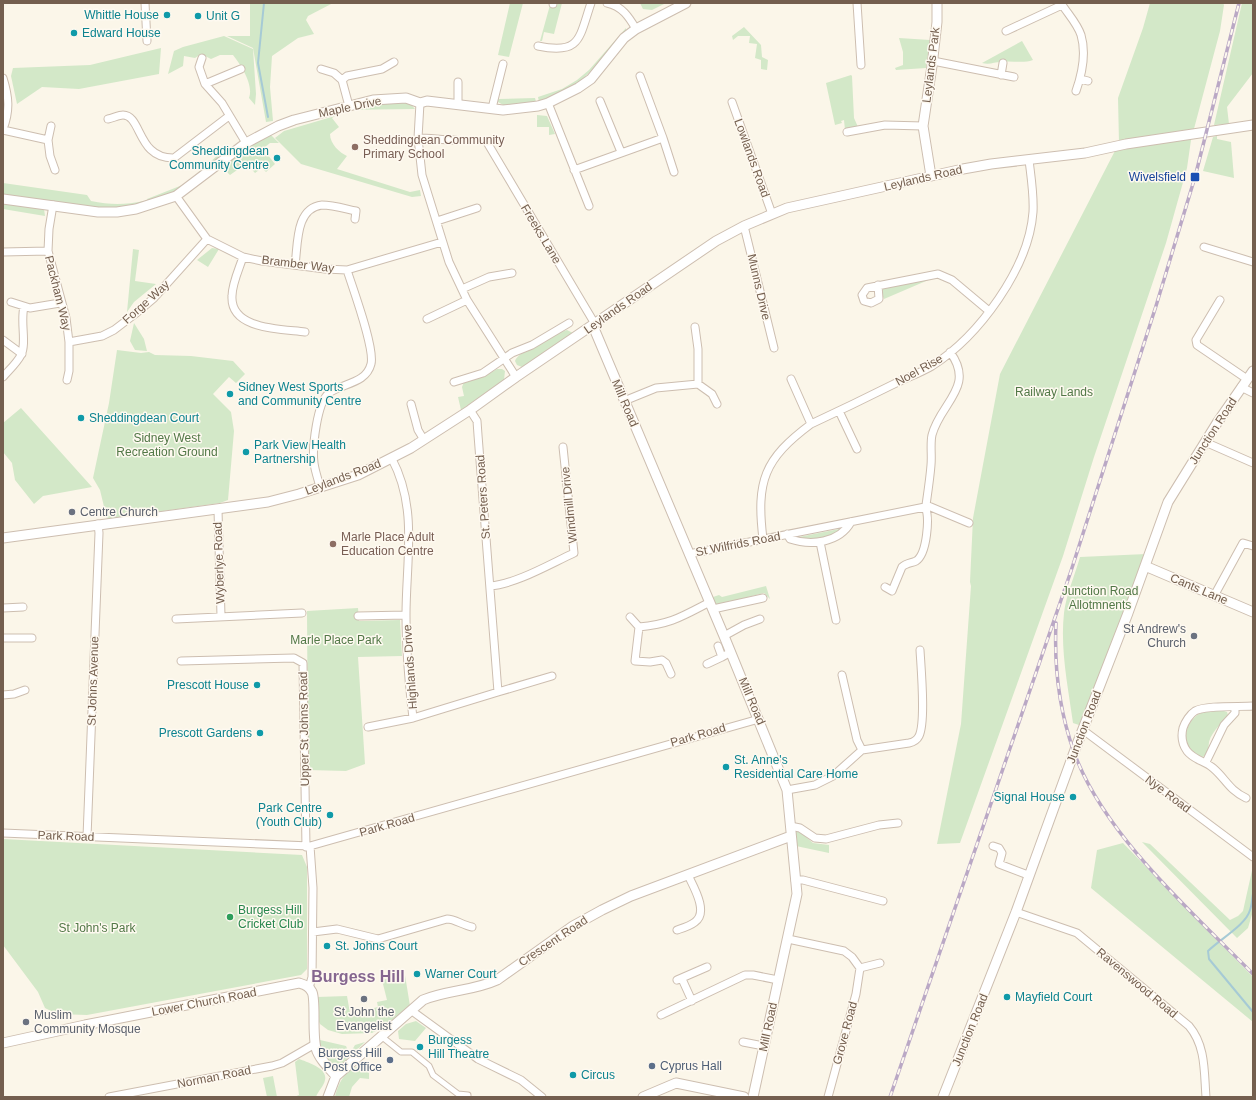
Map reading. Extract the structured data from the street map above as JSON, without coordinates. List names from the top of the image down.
{
  "streets": {
    "street": [
      "Leylands Park",
      "Maple Drive",
      "Lowlands Road",
      "Leylands Road",
      "Freeks Lane",
      "Bramber Way",
      "Munns Drive",
      "Packham Way",
      "Forge Way",
      "Noel Rise",
      "Mill Road",
      "Junction Road",
      "St. Peters Road",
      "Windmill Drive",
      "St Wilfrids Road",
      "Wyberlye Road",
      "Cants Lane",
      "Highlands Drive",
      "St Johns Avenue",
      "Upper St Johns Road",
      "Park Road",
      "Nye Road",
      "Crescent Road",
      "Ravenswood Road",
      "Lower Church Road",
      "Grove Road",
      "Norman Road"
    ]
  },
  "crossings": [
    ["Leylands Park", "Leylands Road"],
    ["Maple Drive", "Bramber Way"],
    ["Maple Drive", "Packham Way"],
    ["Lowlands Road", "Leylands Road"],
    ["Leylands Road", "Freeks Lane"],
    ["Leylands Road", "Munns Drive"],
    ["Leylands Road", "Noel Rise"],
    ["Leylands Road", "Mill Road"],
    ["Leylands Road", "St. Peters Road"],
    ["Leylands Road", "Wyberlye Road"],
    ["Leylands Road", "Highlands Drive"],
    ["Leylands Road", "St Johns Avenue"],
    ["Freeks Lane", "Mill Road"],
    ["Bramber Way", "Forge Way"],
    ["Packham Way", "Forge Way"],
    ["Noel Rise", "St Wilfrids Road"],
    ["Mill Road", "St Wilfrids Road"],
    ["Mill Road", "Park Road"],
    ["Mill Road", "Crescent Road"],
    ["Junction Road", "Cants Lane"],
    ["Junction Road", "Nye Road"],
    ["Junction Road", "Ravenswood Road"],
    ["St. Peters Road", "Windmill Drive"],
    ["St Johns Avenue", "Park Road"],
    ["Upper St Johns Road", "Park Road"]
  ],
  "districts": ["Burgess Hill"],
  "parks": [
    "Railway Lands",
    "Sidney West Recreation Ground",
    "Junction Road Allotmnents",
    "Marle Place Park",
    "St John's Park"
  ],
  "places": {
    "other": [
      "Whittle House",
      "Unit G",
      "Edward House",
      "Sheddingdean Community Primary School",
      "Sheddingdean Community Centre",
      "Sidney West Sports and Community Centre",
      "Sheddingdean Court",
      "Park View Health Partnership",
      "Centre Church",
      "Marle Place Adult Education Centre",
      "St Andrew's Church",
      "Prescott House",
      "Prescott Gardens",
      "St. Anne's Residential Care Home",
      "Signal House",
      "Park Centre (Youth Club)",
      "Burgess Hill Cricket Club",
      "St. Johns Court",
      "Warner Court",
      "Mayfield Court",
      "St John the Evangelist",
      "Muslim Community Mosque",
      "Burgess Hill Theatre",
      "Burgess Hill Post Office",
      "Cyprus Hall",
      "Circus"
    ],
    "transit": ["Wivelsfield"]
  }
}
